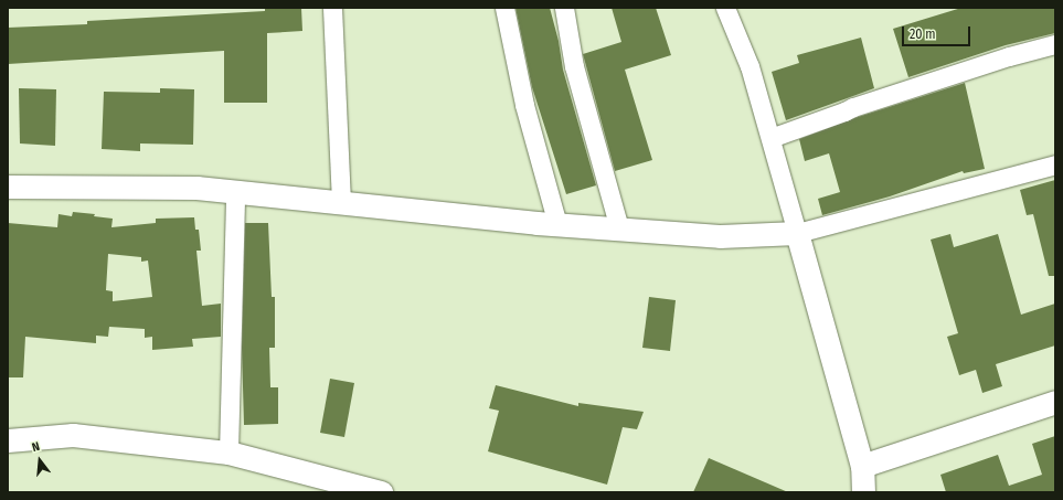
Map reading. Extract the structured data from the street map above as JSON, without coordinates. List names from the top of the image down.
{
  "scale_bar": "20 m",
  "north": "top"
}
